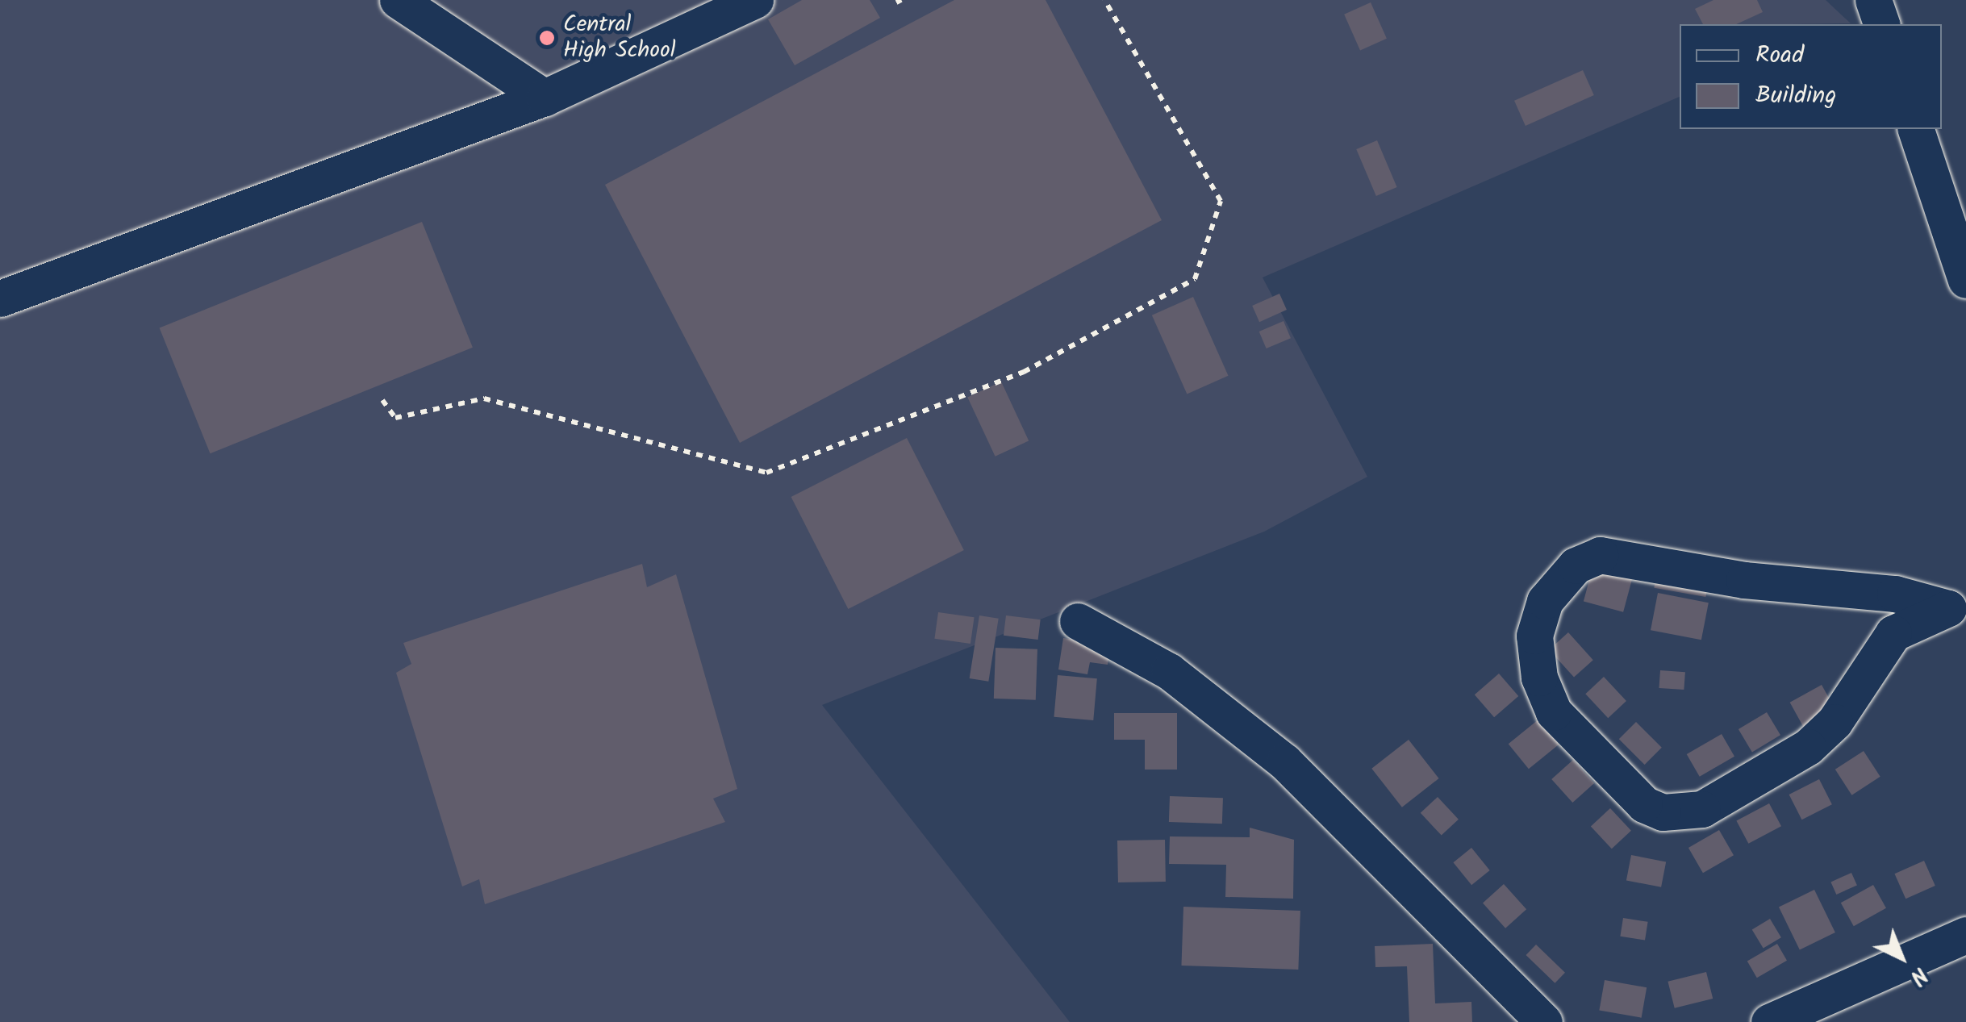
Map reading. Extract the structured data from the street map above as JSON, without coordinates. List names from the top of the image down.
{
  "places": ["Central High School"],
  "legend": ["Road", "Building"],
  "north": "bottom right"
}
